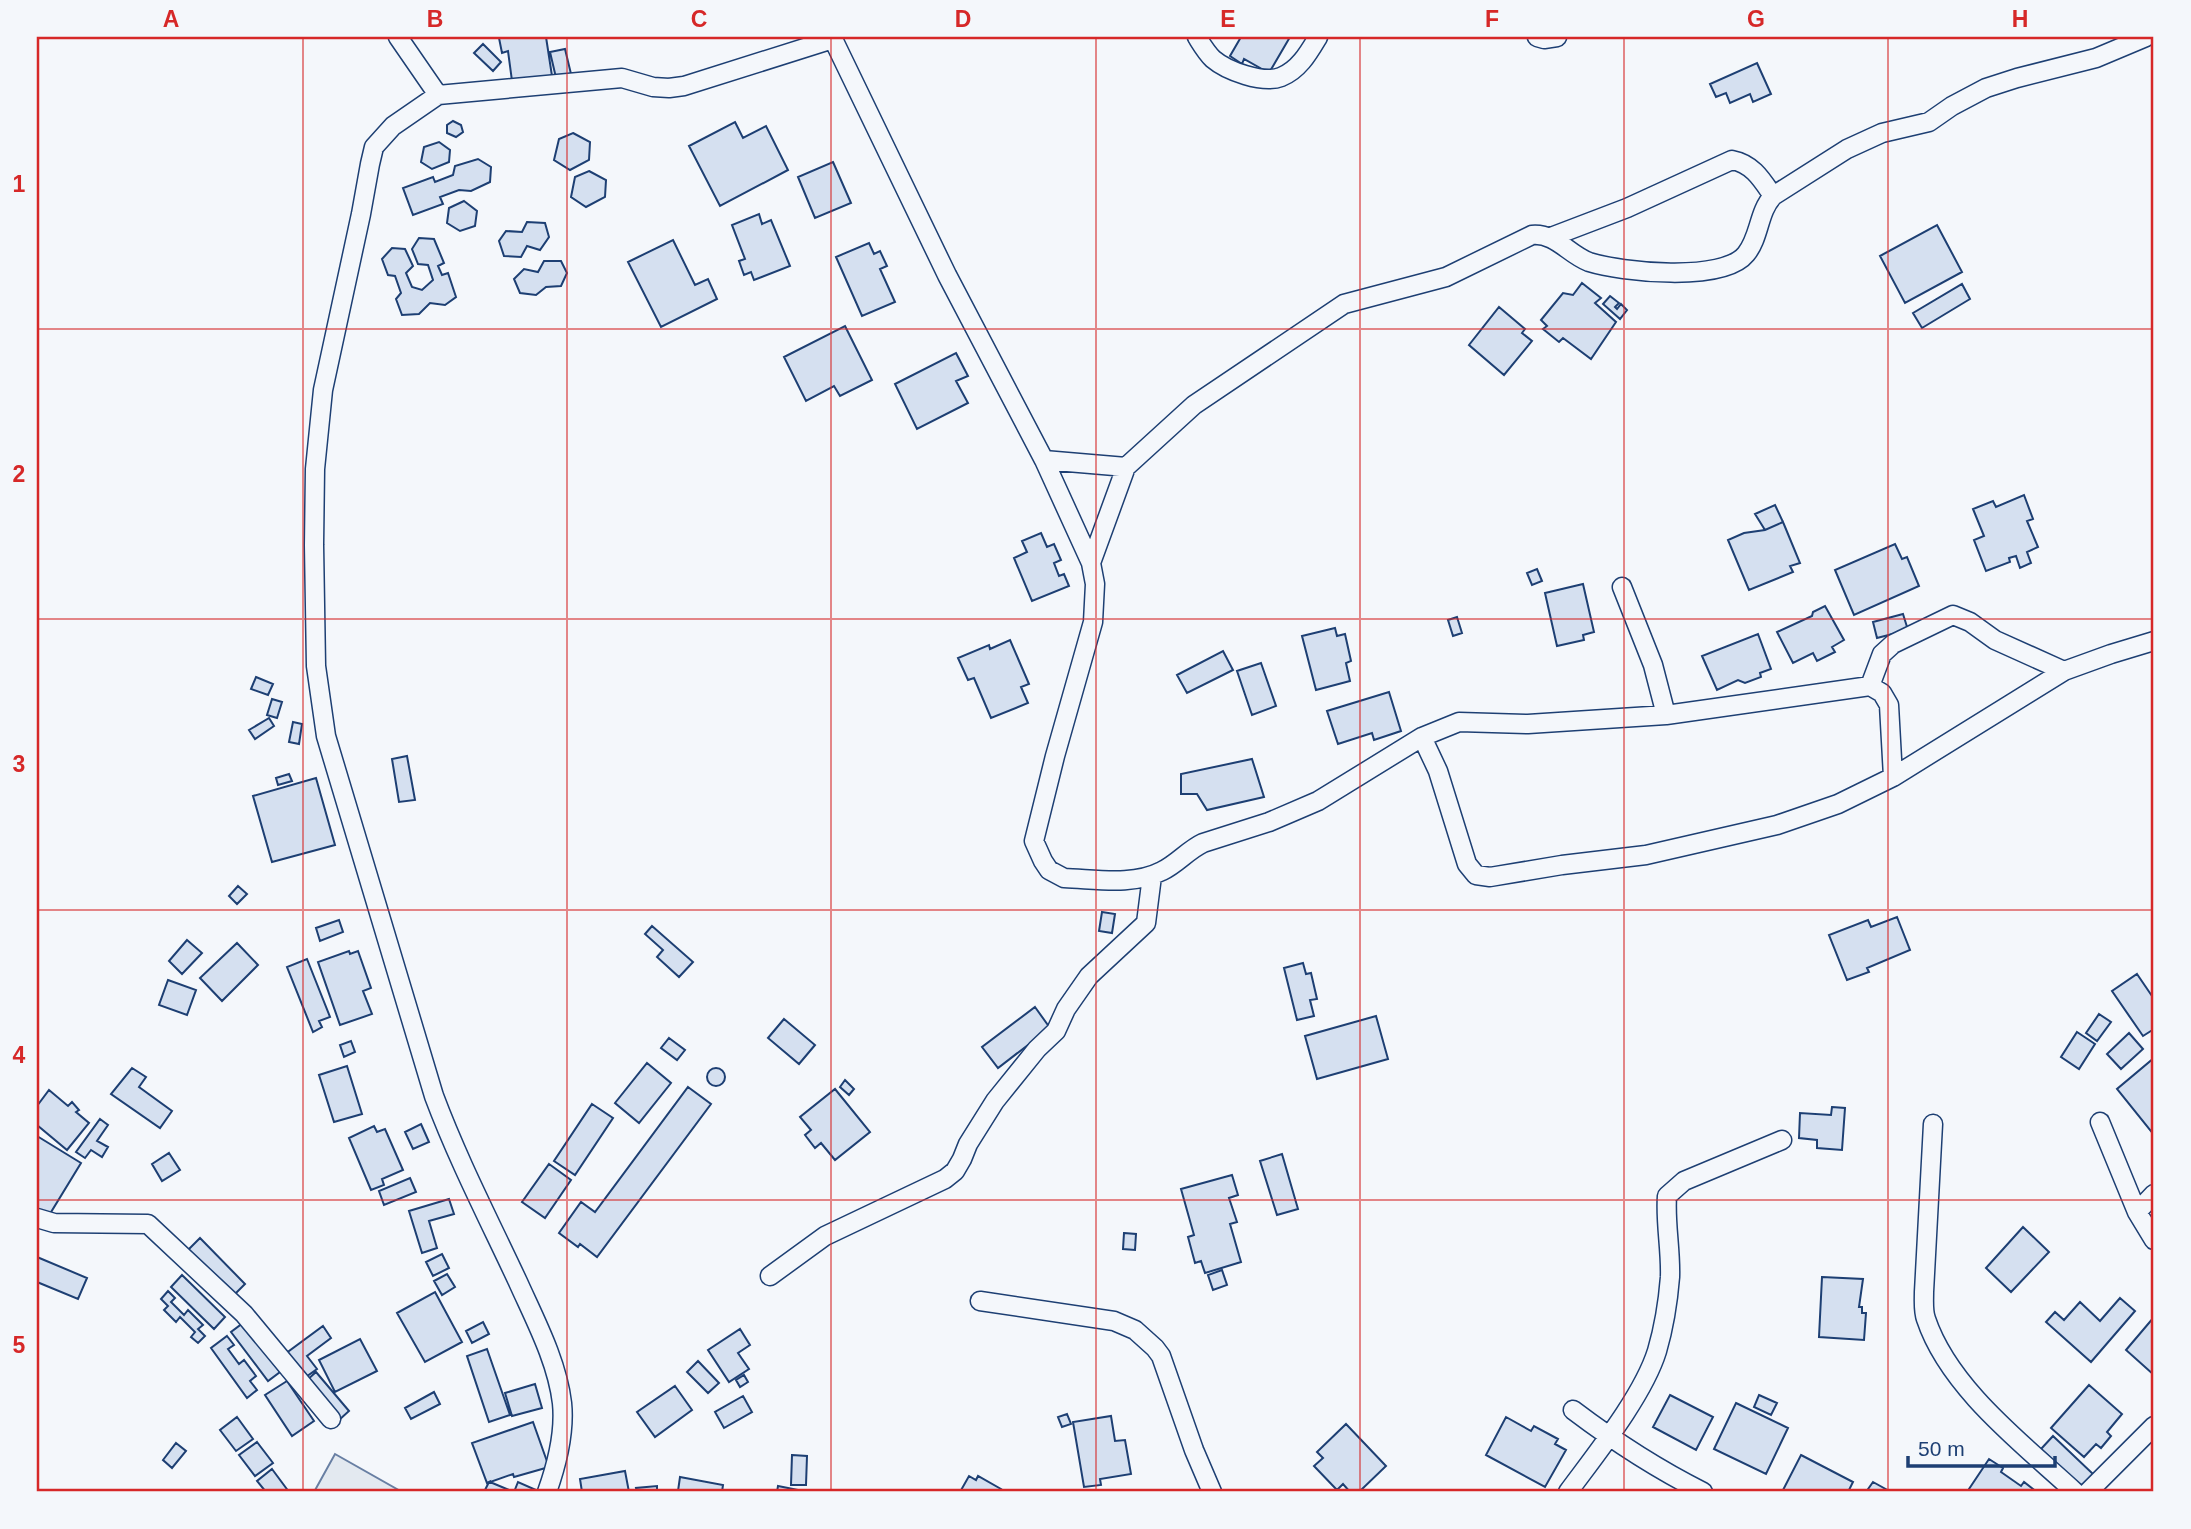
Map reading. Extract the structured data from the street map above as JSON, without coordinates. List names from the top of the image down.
{
  "scale_bar": "50 m",
  "grid": {
    "columns": [
      "A",
      "B",
      "C",
      "D",
      "E",
      "F",
      "G",
      "H"
    ],
    "rows": [
      "1",
      "2",
      "3",
      "4",
      "5"
    ]
  }
}
